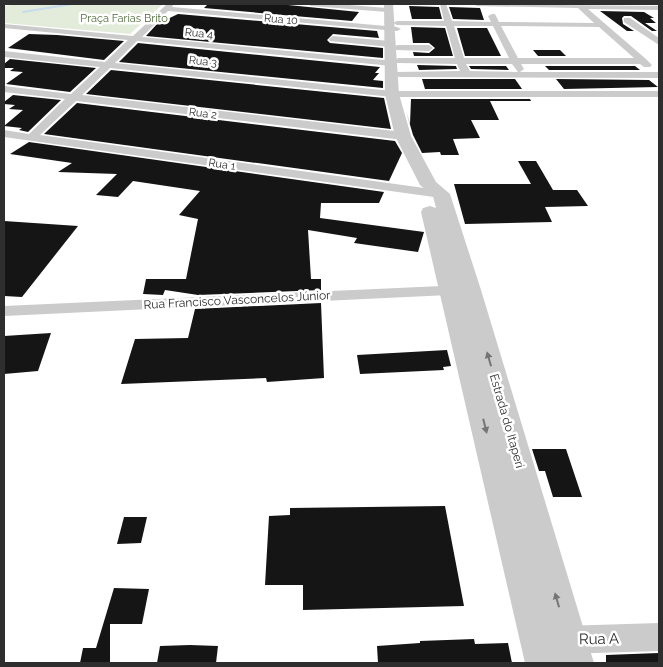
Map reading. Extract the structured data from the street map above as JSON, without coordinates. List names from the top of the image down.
{
  "streets": {
    "street": [
      "Rua 10",
      "Rua 4",
      "Rua 3",
      "Rua 2",
      "Rua 1",
      "Rua Francisco Vasconcelos Júnior",
      "Estrada do Itaperi",
      "Rua A"
    ]
  },
  "crossings": [
    ["Rua 10", "Rua 4"],
    ["Rua 10", "Rua 3"],
    ["Rua 10", "Rua 2"],
    ["Rua 10", "Rua 1"],
    ["Rua 10", "Estrada do Itaperi"],
    ["Rua 4", "Estrada do Itaperi"],
    ["Rua 3", "Estrada do Itaperi"],
    ["Rua 2", "Estrada do Itaperi"],
    ["Rua 1", "Estrada do Itaperi"],
    ["Rua Francisco Vasconcelos Júnior", "Estrada do Itaperi"],
    ["Estrada do Itaperi", "Rua A"]
  ],
  "parks": ["Praça Farias Brito"]
}
